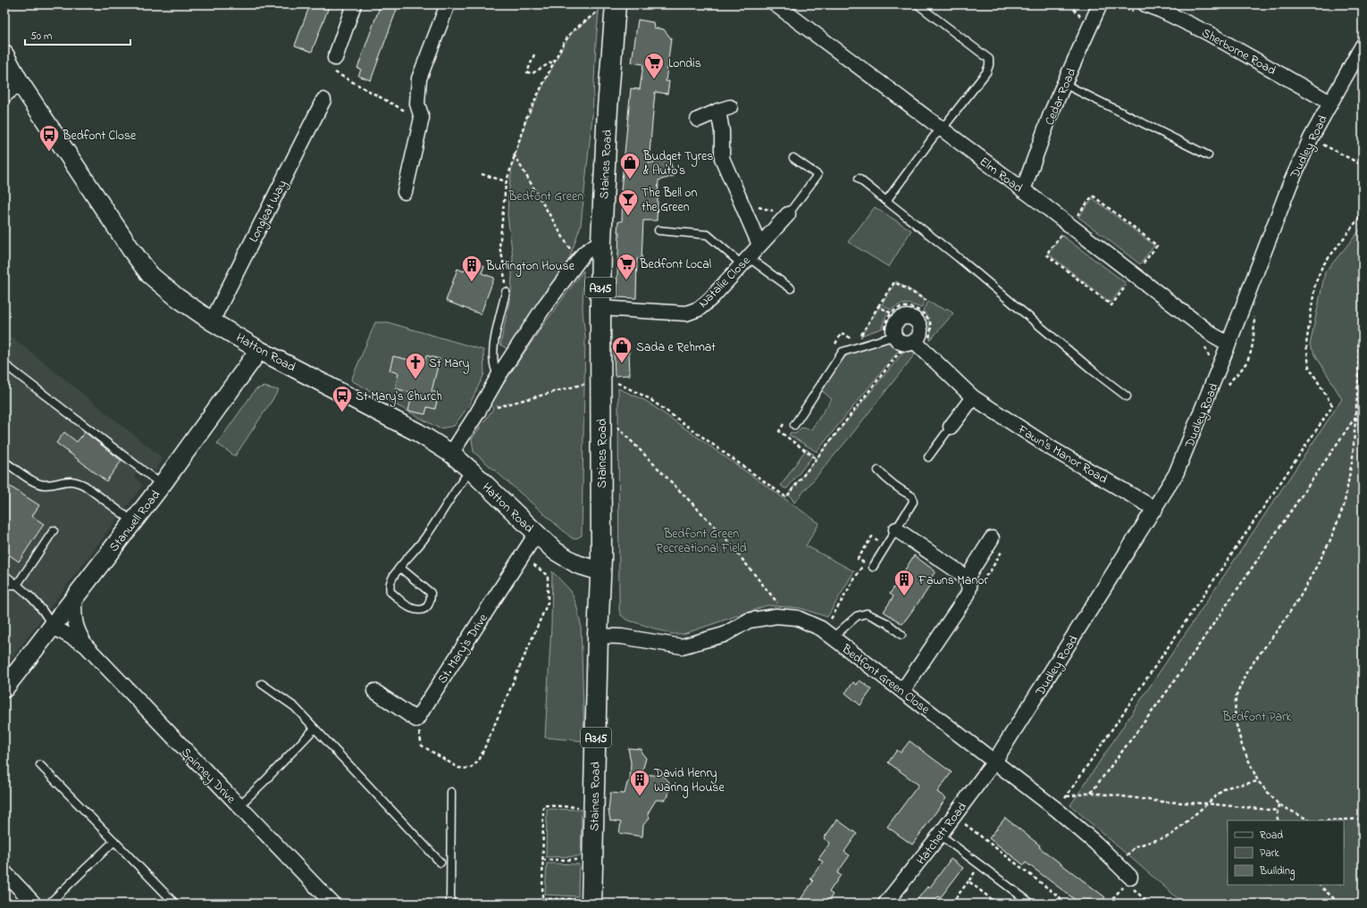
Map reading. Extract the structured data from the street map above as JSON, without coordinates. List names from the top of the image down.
{
  "streets": {
    "main road": ["Staines Road", "A315"],
    "street": [
      "Sherborne Road",
      "Cedar Road",
      "Dudley Road",
      "Elm Road",
      "Longleat Way",
      "Natalie Close",
      "Hatton Road",
      "Fawn's Manor Road",
      "Stanwell Road",
      "St. Mary's Drive",
      "Bedfont Green Close",
      "Spinney Drive",
      "Hatchett Road"
    ]
  },
  "crossings": [
    ["Sherborne Road", "Dudley Road"],
    ["Cedar Road", "Elm Road"],
    ["Dudley Road", "Elm Road"],
    ["Dudley Road", "Fawn's Manor Road"],
    ["Dudley Road", "Bedfont Green Close"],
    ["Dudley Road", "Hatchett Road"],
    ["Staines Road", "Natalie Close"],
    ["Staines Road", "Hatton Road"],
    ["Staines Road", "Bedfont Green Close"],
    ["Longleat Way", "Hatton Road"],
    ["Hatton Road", "Stanwell Road"],
    ["Hatton Road", "St. Mary's Drive"],
    ["Stanwell Road", "Spinney Drive"],
    ["Bedfont Green Close", "Hatchett Road"]
  ],
  "parks": ["Bedfont Green", "Bedfont Green Recreational Field", "Bedfont Park"],
  "places": {
    "supermarket": ["Londis", "Bedfont Local"],
    "bus stop": ["Bedfont Close", "St Mary's Church"],
    "shop": ["Budget Tyres & Auto's", "Sada e Rehmat"],
    "bar": ["The Bell on the Green"],
    "building": ["Burlington House", "Fawns Manor", "David Henry Waring House"],
    "church": ["St Mary"]
  },
  "legend": ["Road", "Park", "Building"],
  "scale_bar": "50 m"
}
